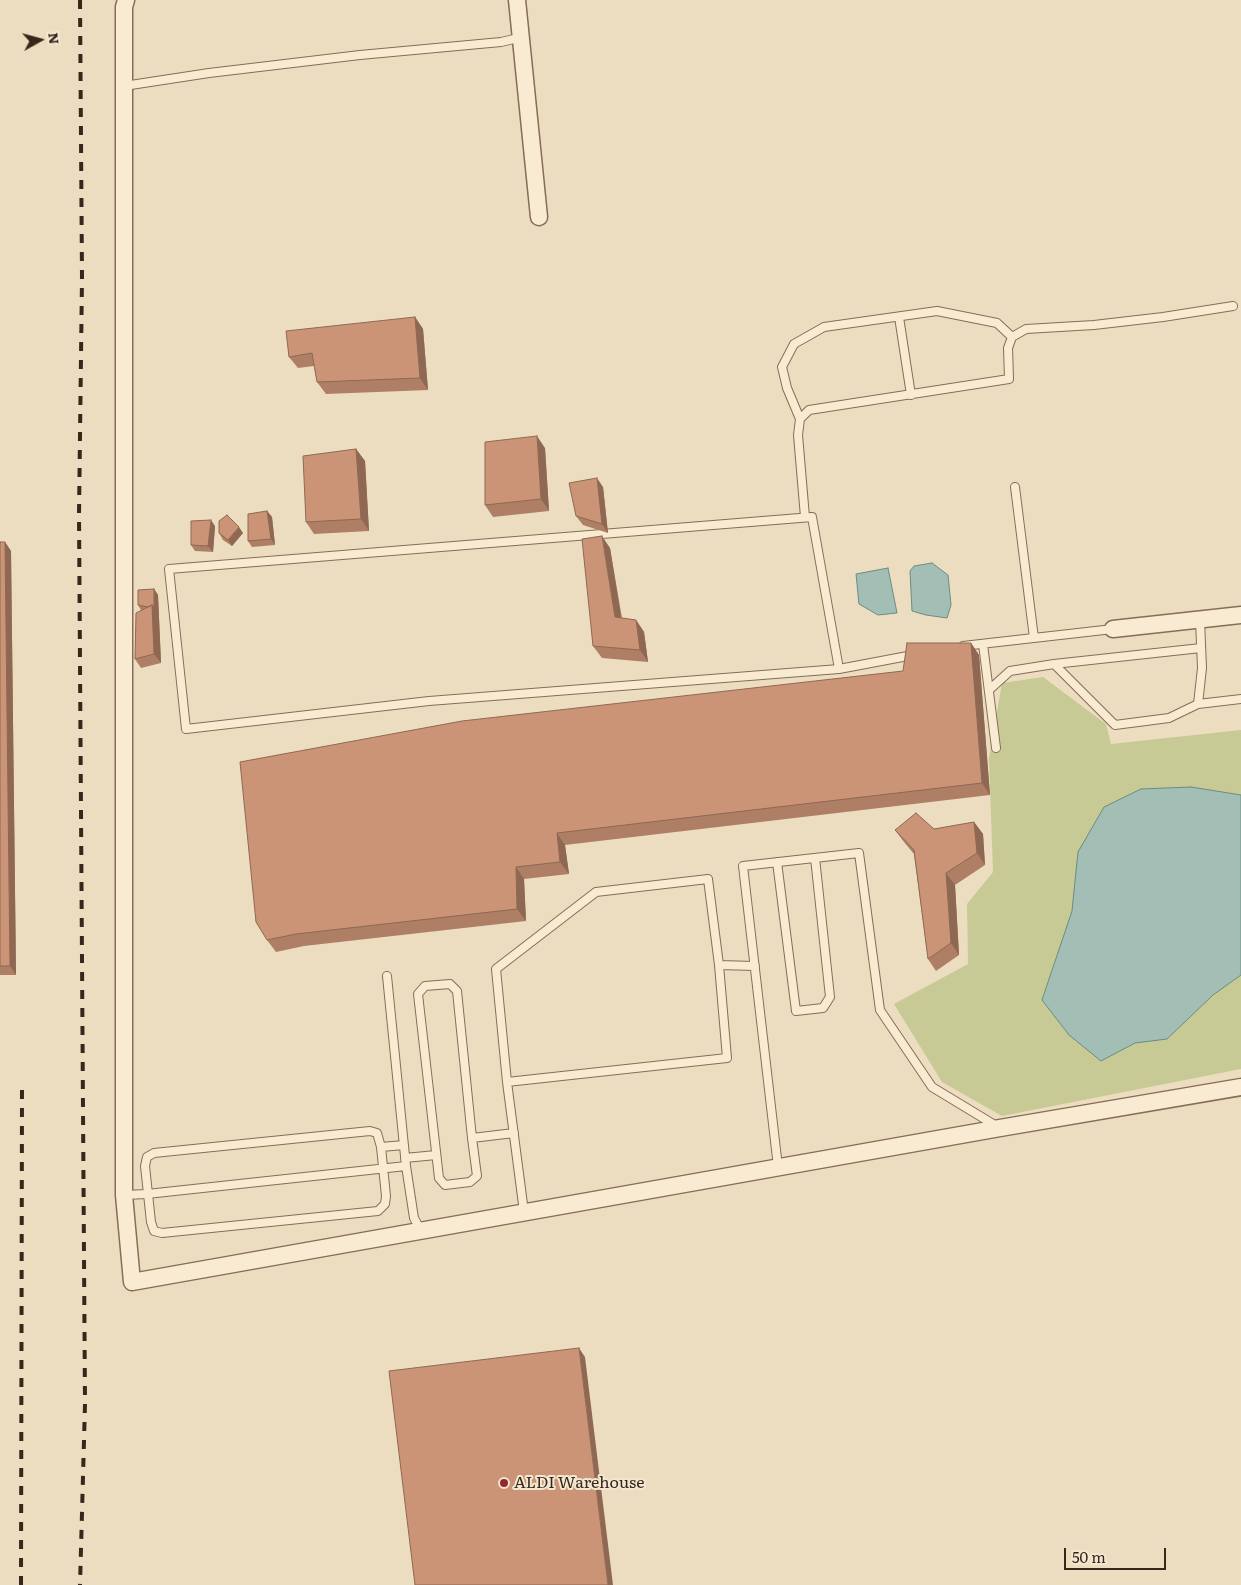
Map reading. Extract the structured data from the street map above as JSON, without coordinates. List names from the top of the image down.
{
  "places": ["ALDI Warehouse"],
  "scale_bar": "50 m",
  "north": "right"
}
